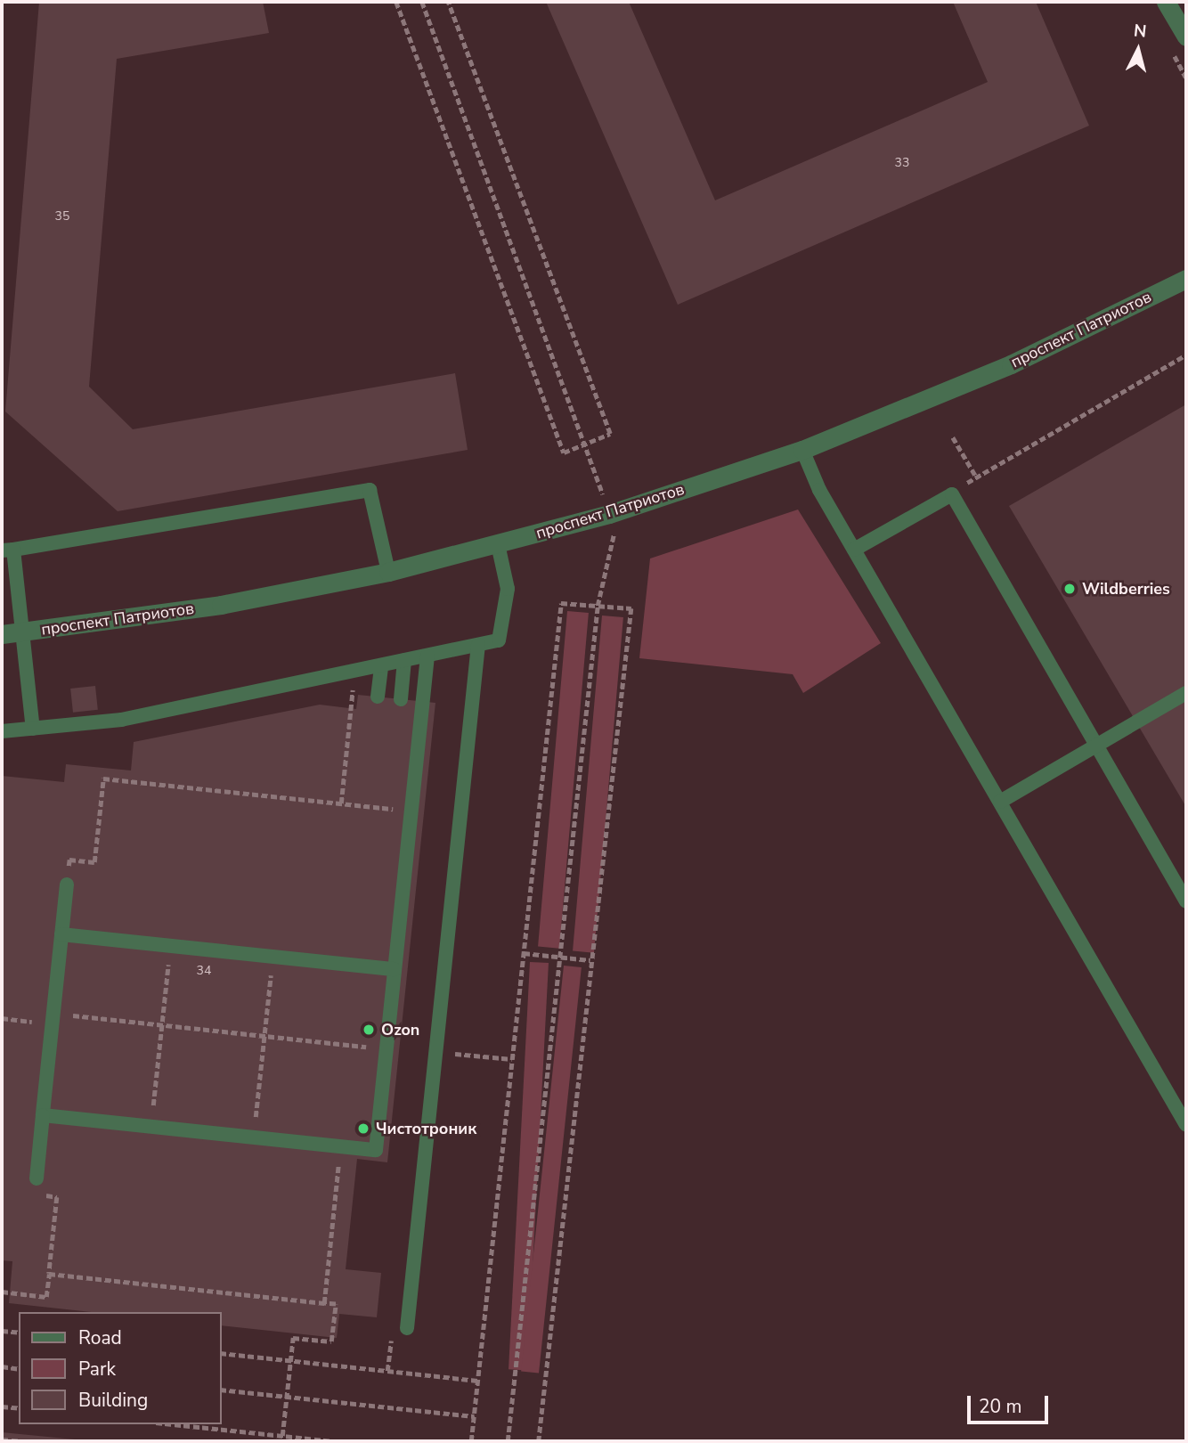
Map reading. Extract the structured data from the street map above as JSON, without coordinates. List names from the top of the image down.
{
  "streets": {
    "street": ["проспект Патриотов"]
  },
  "places": ["Wildberries", "Ozon", "Чистотроник"],
  "house_numbers": ["33", "35", "34"],
  "legend": ["Road", "Park", "Building"],
  "scale_bar": "20 m",
  "north": "top"
}
